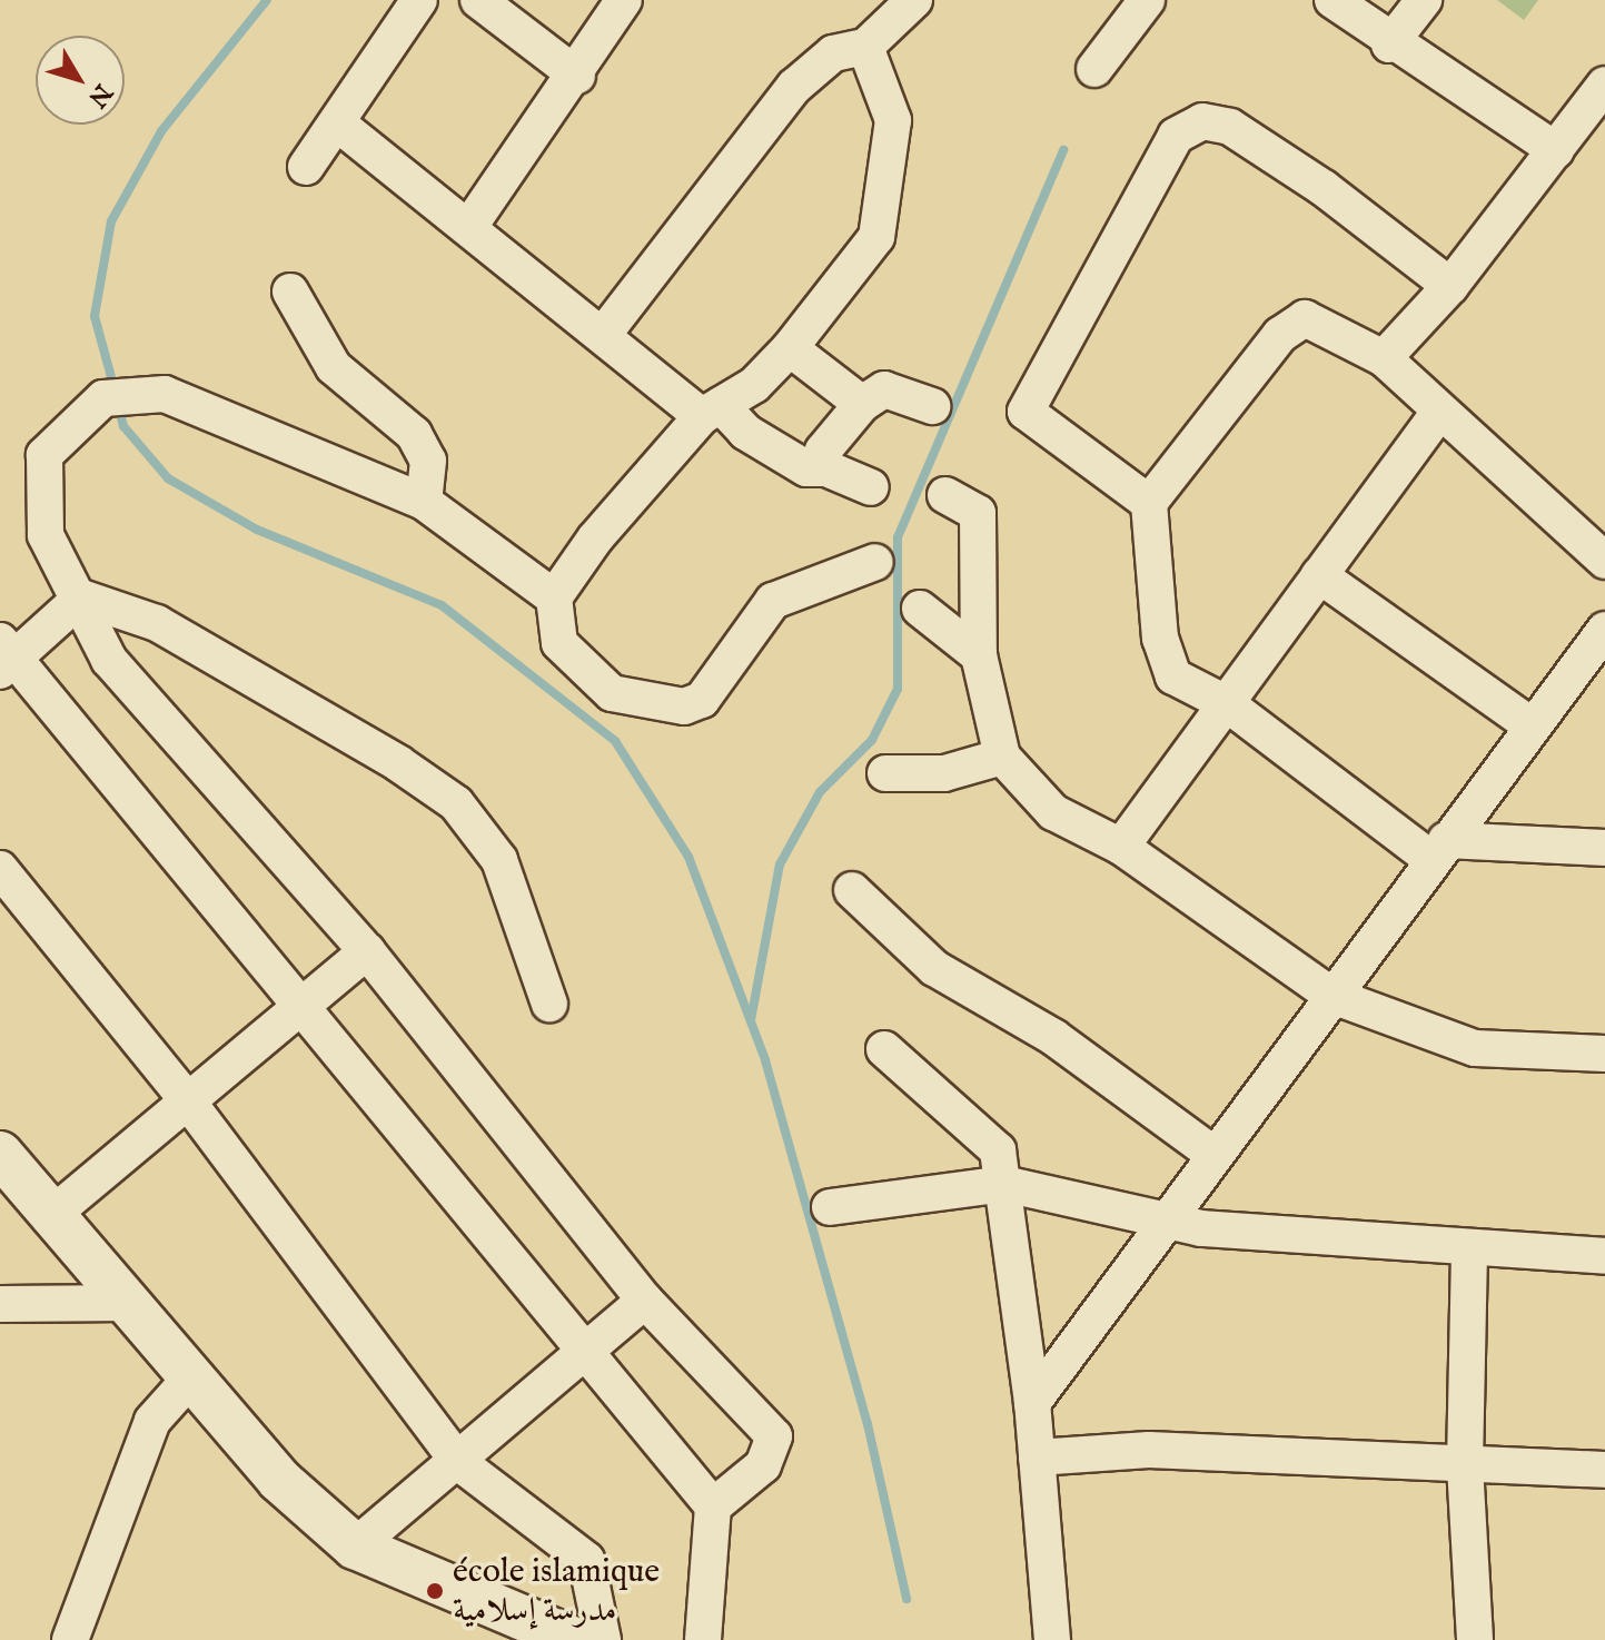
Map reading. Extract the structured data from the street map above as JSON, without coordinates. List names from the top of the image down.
{
  "places": ["école islamique مدرسة إسلامية"],
  "north": "bottom right"
}
